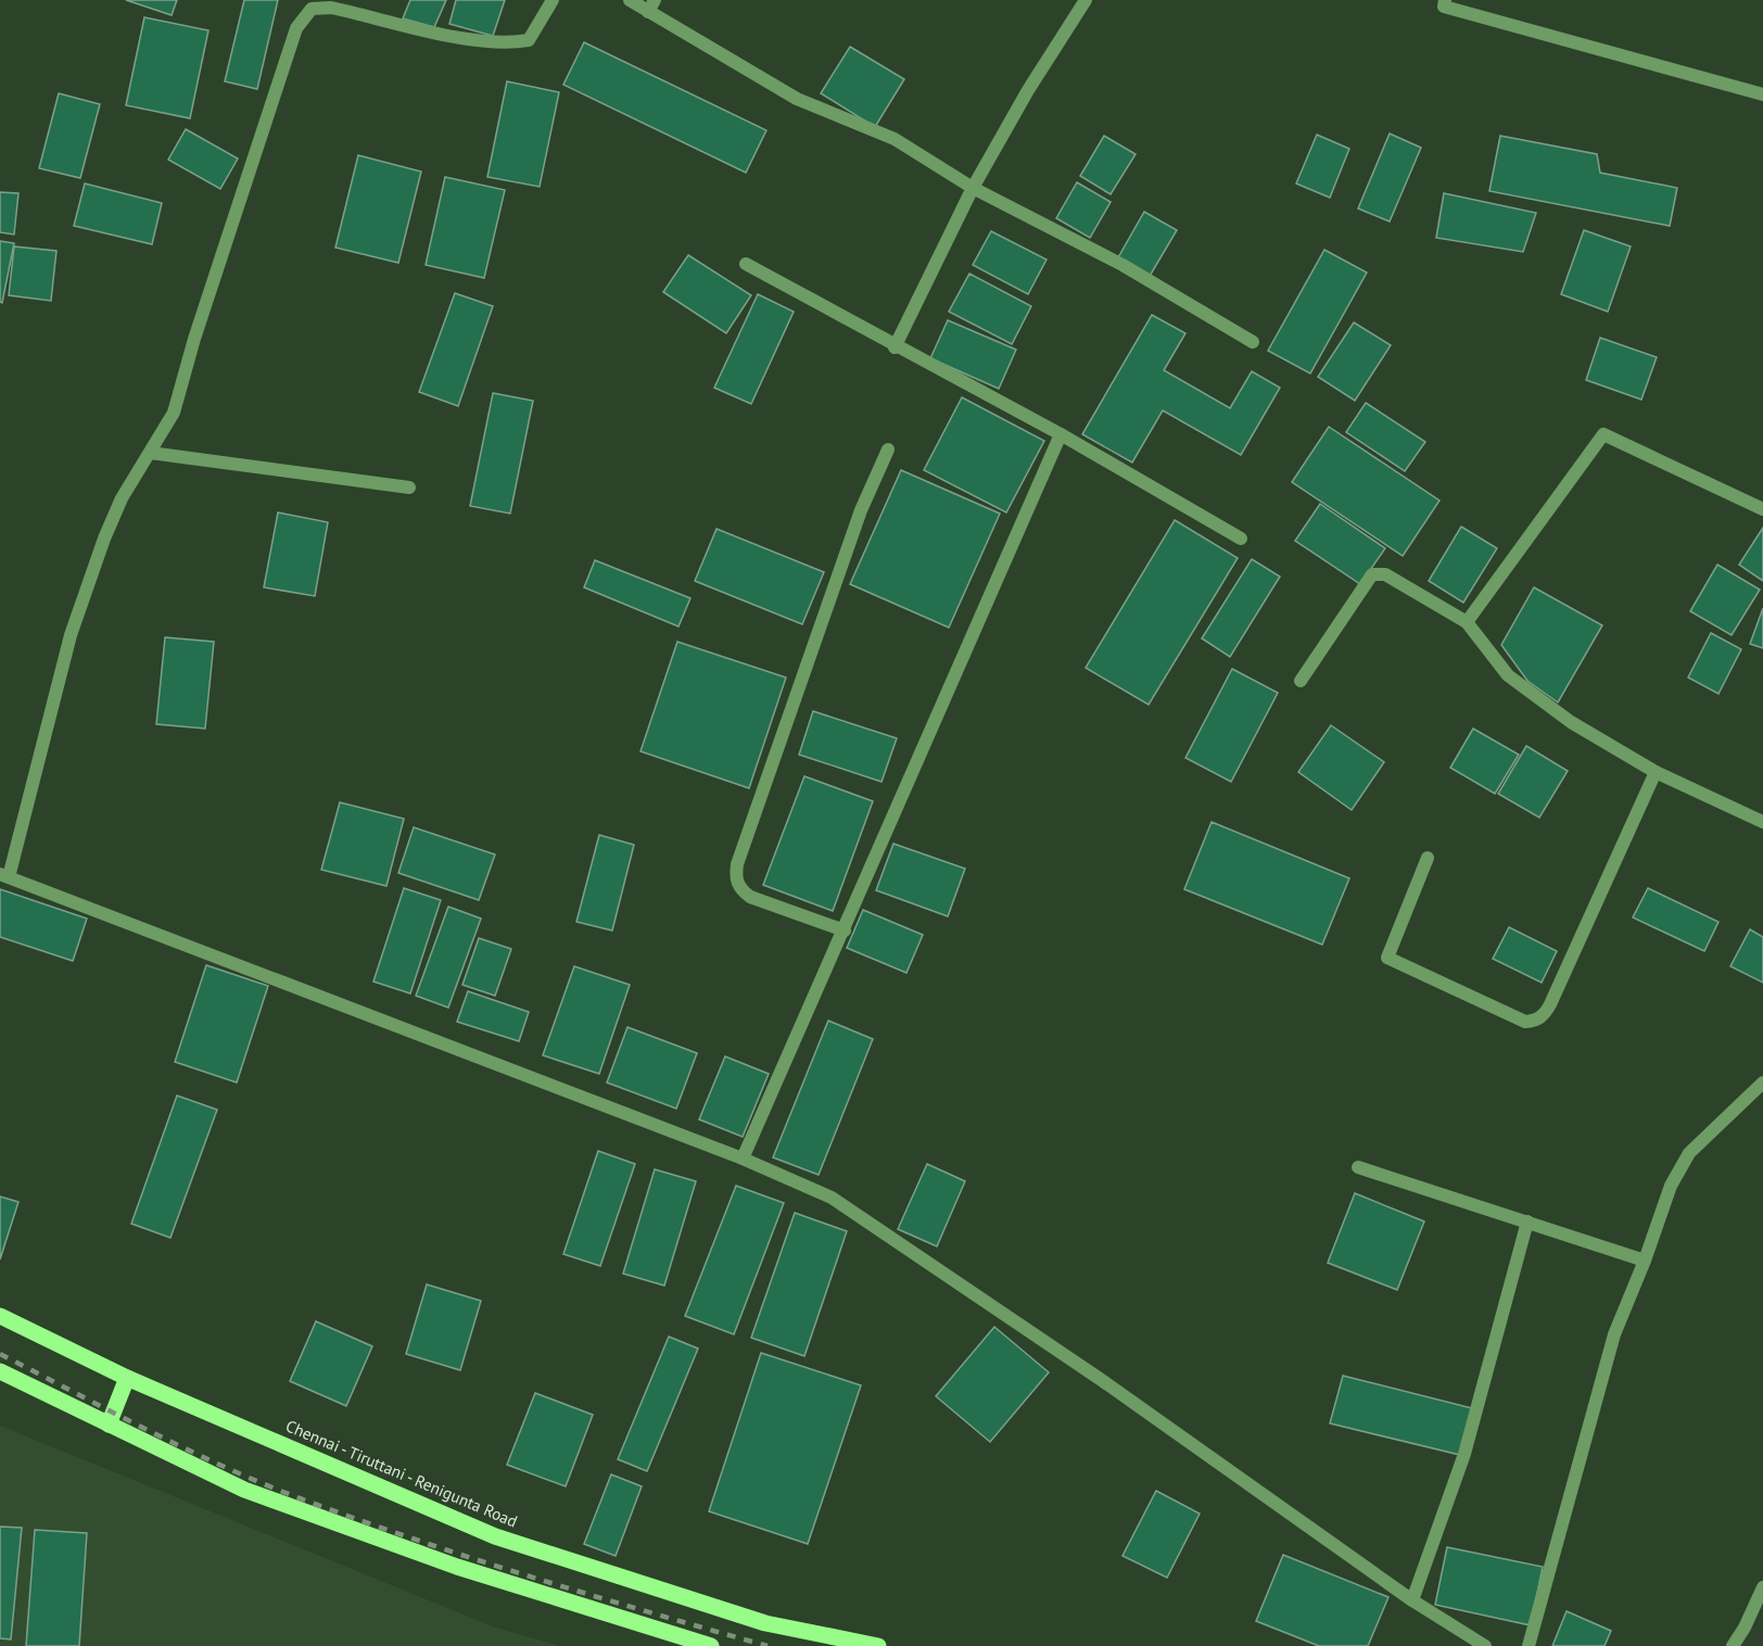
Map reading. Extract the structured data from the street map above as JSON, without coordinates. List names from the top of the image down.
{
  "streets": {
    "main road": ["Chennai - Tiruttani - Renigunta Road"]
  }
}
